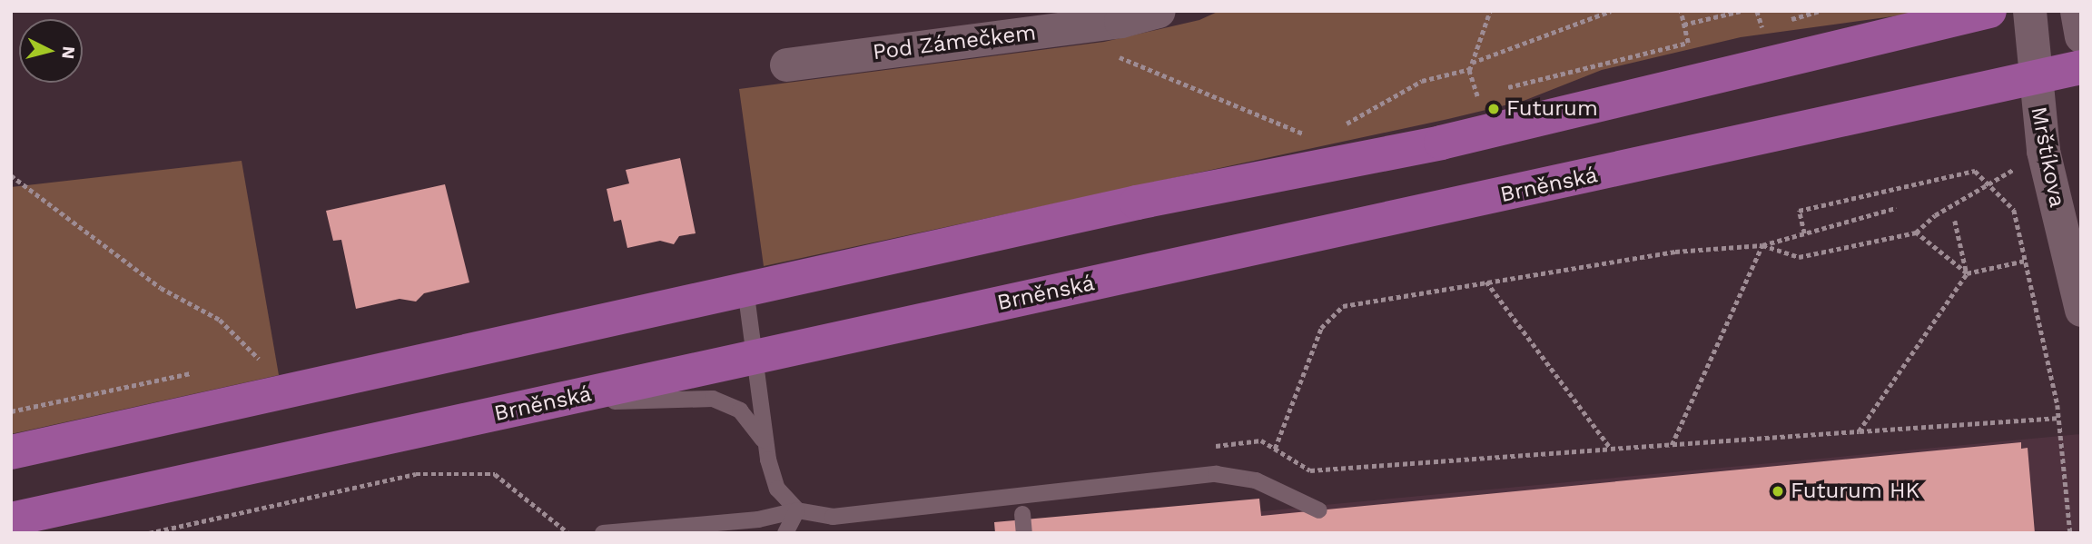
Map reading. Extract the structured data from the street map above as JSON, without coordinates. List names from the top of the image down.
{
  "streets": {
    "main road": ["Brněnská"],
    "street": ["Pod Zámečkem", "Mrštíkova"]
  },
  "crossings": [
    ["Mrštíkova", "Brněnská"]
  ],
  "places": ["Futurum", "Futurum HK"],
  "north": "right"
}
